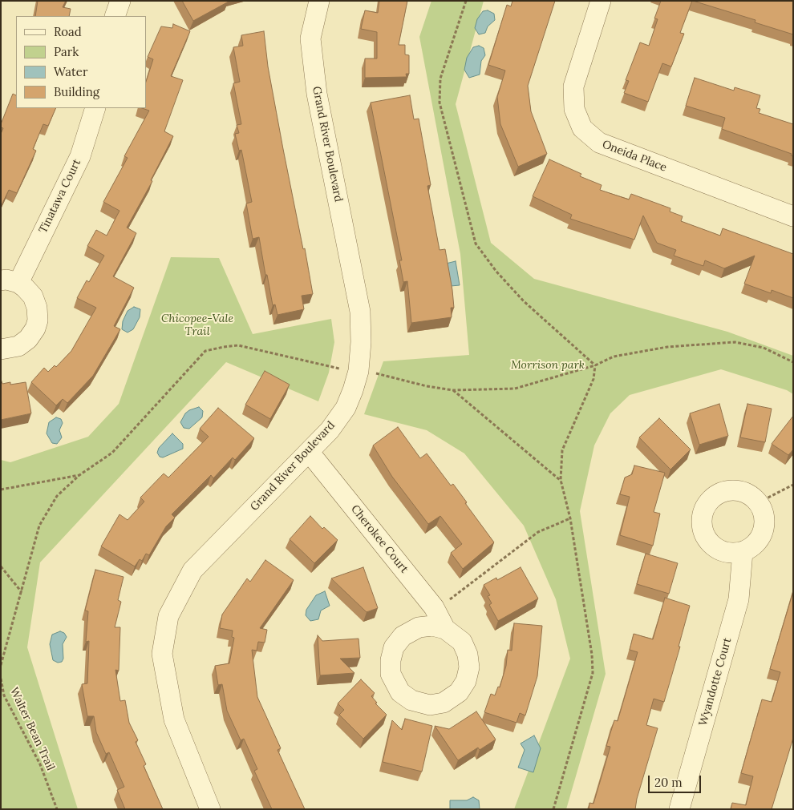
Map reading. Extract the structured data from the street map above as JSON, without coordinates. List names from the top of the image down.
{
  "streets": {
    "street": [
      "Grand River Boulevard",
      "Oneida Place",
      "Tinatawa Court",
      "Cherokee Court",
      "Wyandotte Court"
    ],
    "path": ["Walter Bean Trail"]
  },
  "crossings": [
    ["Grand River Boulevard", "Cherokee Court"]
  ],
  "parks": ["Chicopee-Vale Trail", "Morrison park"],
  "legend": [
    "Road",
    "Park",
    "Water",
    "Building"
  ],
  "scale_bar": "20 m"
}
